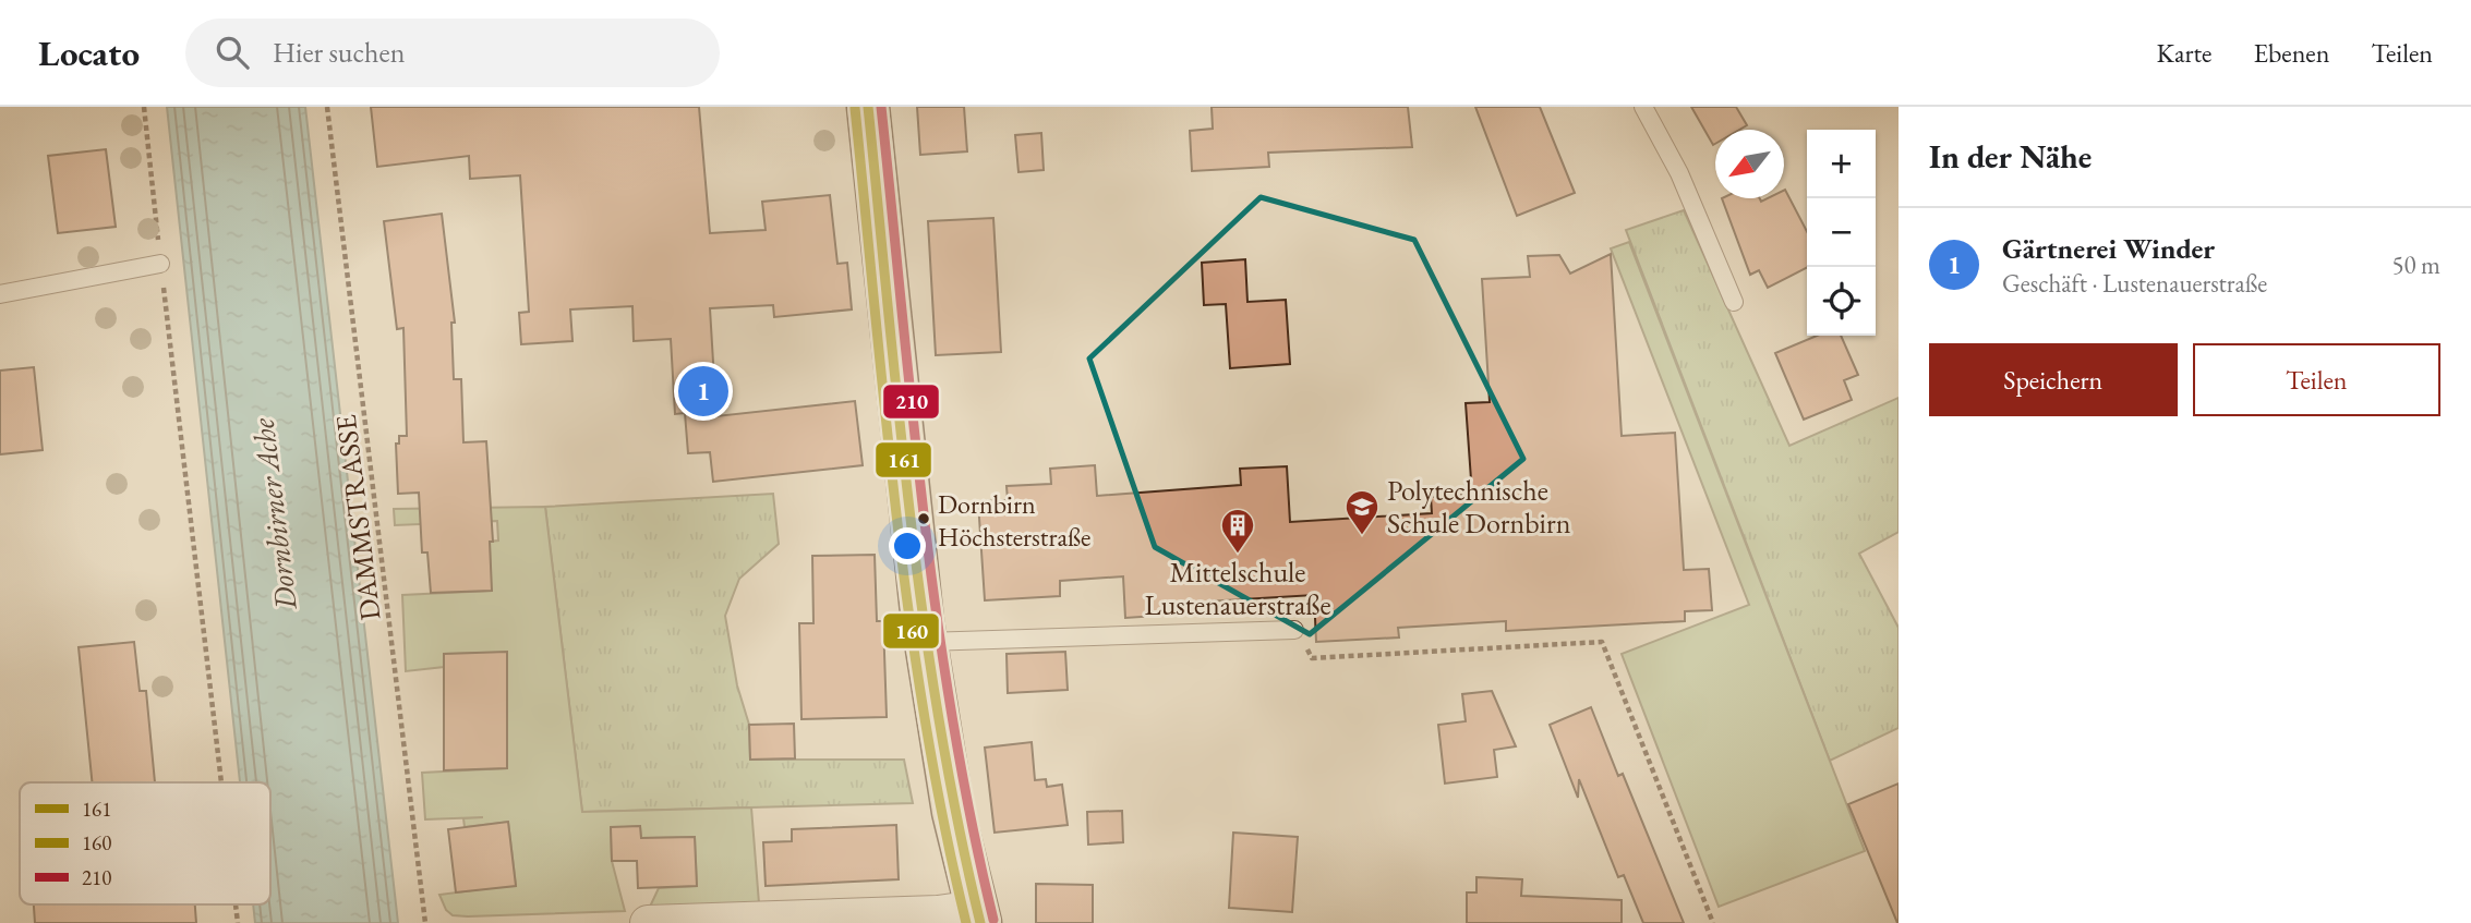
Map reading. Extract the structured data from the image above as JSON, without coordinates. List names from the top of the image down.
{
  "streets": {
    "path": ["DAMMSTRASSE"]
  },
  "water": ["Dornbirner Ache"],
  "places": {
    "other": ["Dornbirn Höchsterstraße"],
    "school or university": ["Polytechnische Schule Dornbirn"],
    "building": ["Mittelschule Lustenauerstraße"]
  },
  "lines": ["transit line 161", "transit line 210", "transit line 160"],
  "legend": ["161", "160", "210"],
  "north": "bottom left",
  "page": {
    "header": "Locato",
    "search": "Hier suchen",
    "nav": ["Karte", "Ebenen", "Teilen"],
    "heading": "In der Nähe",
    "map_buttons": ["+", "−"],
    "list": [
      {
        "mark": "1",
        "name": "Gärtnerei Winder",
        "note": "Geschäft · Lustenauerstraße",
        "value": "50 m"
      }
    ],
    "buttons": ["Speichern", "Teilen"],
    "pins": "1"
  }
}
